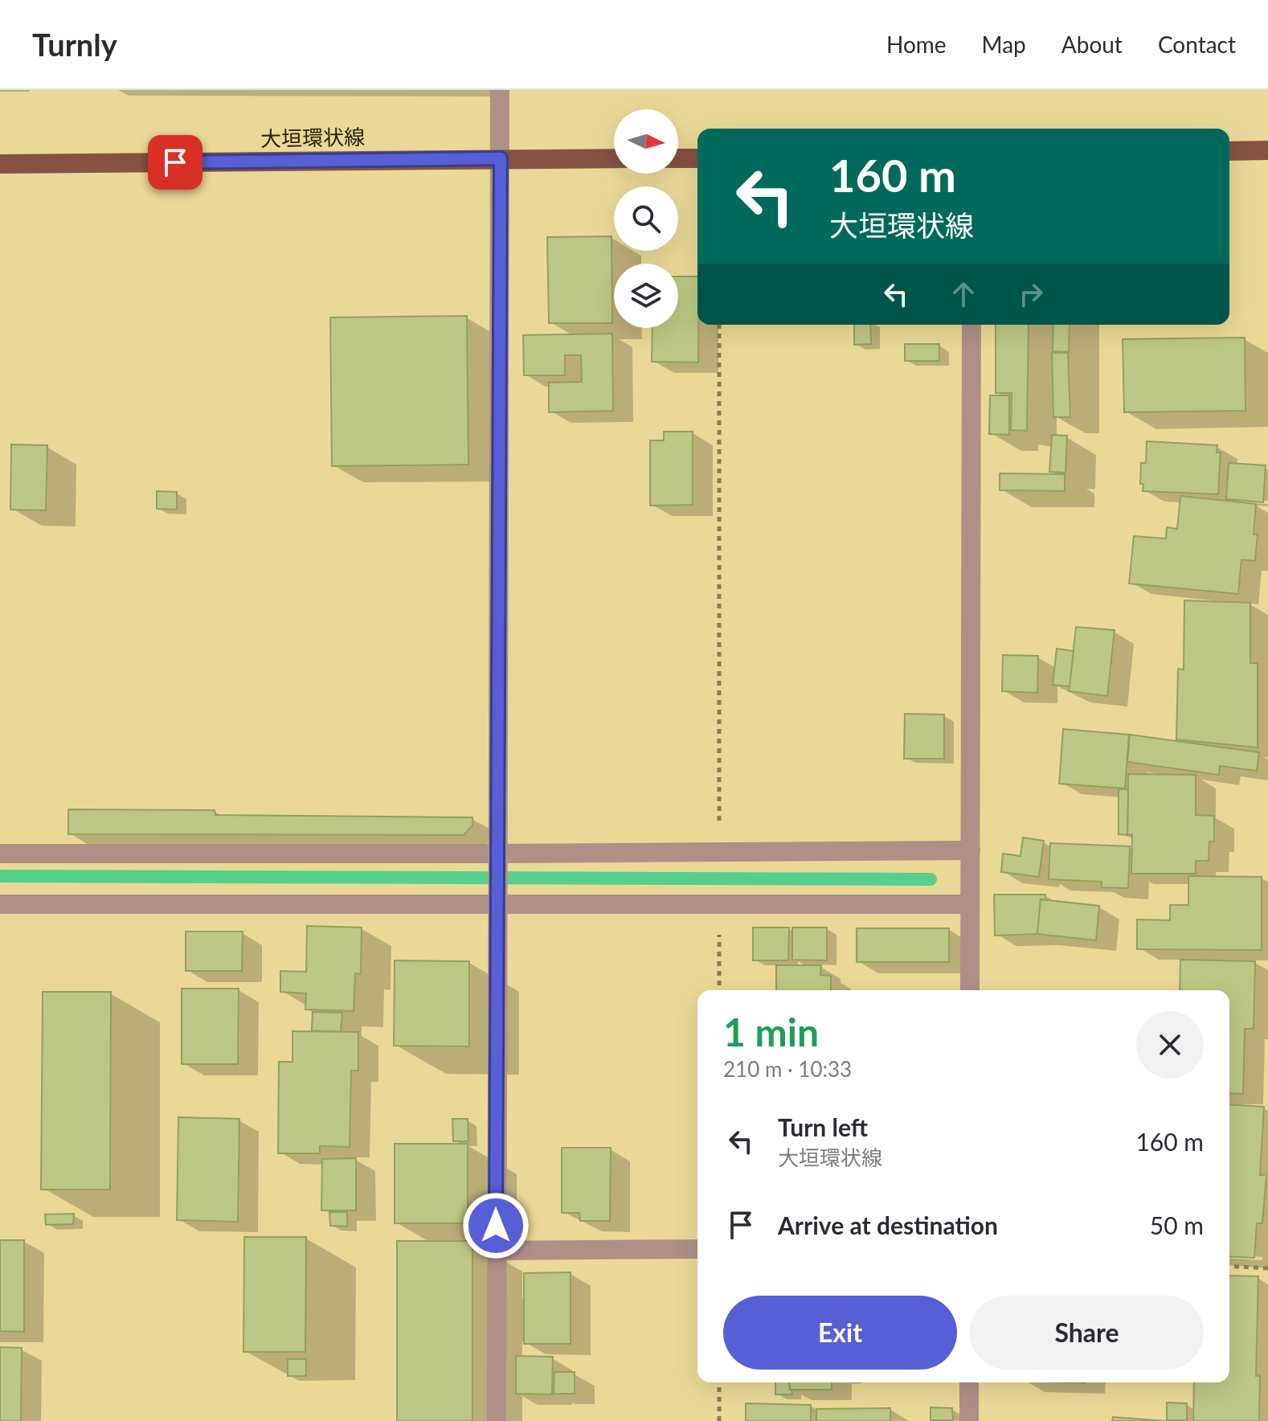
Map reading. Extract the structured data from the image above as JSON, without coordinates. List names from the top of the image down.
{
  "streets": {
    "main road": ["大垣環状線"]
  },
  "north": "right",
  "page": {
    "header": "Turnly",
    "nav": [
      "Home",
      "Map",
      "About",
      "Contact"
    ],
    "turn": ["160 m", "大垣環状線"],
    "heading": ["1 min", "210 m · 10:33"],
    "list": [
      {
        "name": "Turn left",
        "note": "大垣環状線",
        "value": "160 m"
      },
      {
        "name": "Arrive at destination",
        "value": "50 m"
      }
    ],
    "buttons": ["Exit", "Share"]
  }
}
